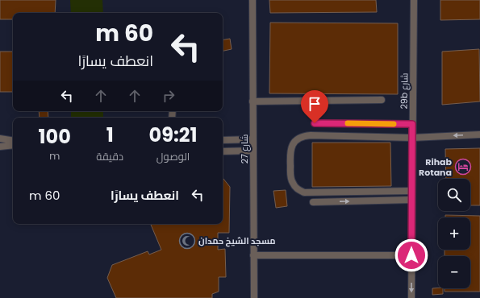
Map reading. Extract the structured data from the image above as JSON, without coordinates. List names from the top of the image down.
{
  "streets": {
    "street": ["29b شارع", "شارع 27"]
  },
  "places": {
    "hotel": ["Rihab Rotana"],
    "mosque": ["مسجد الشيخ حمدان"]
  },
  "page": {
    "turn": ["60 m", "انعطف يسارًا"],
    "eta": [
      "09:21",
      "الوصول",
      "1",
      "دقيقة",
      "100",
      "m"
    ],
    "list": [
      {
        "name": "انعطف يسارًا",
        "value": "60 m"
      }
    ],
    "map_buttons": ["+", "−"]
  }
}
